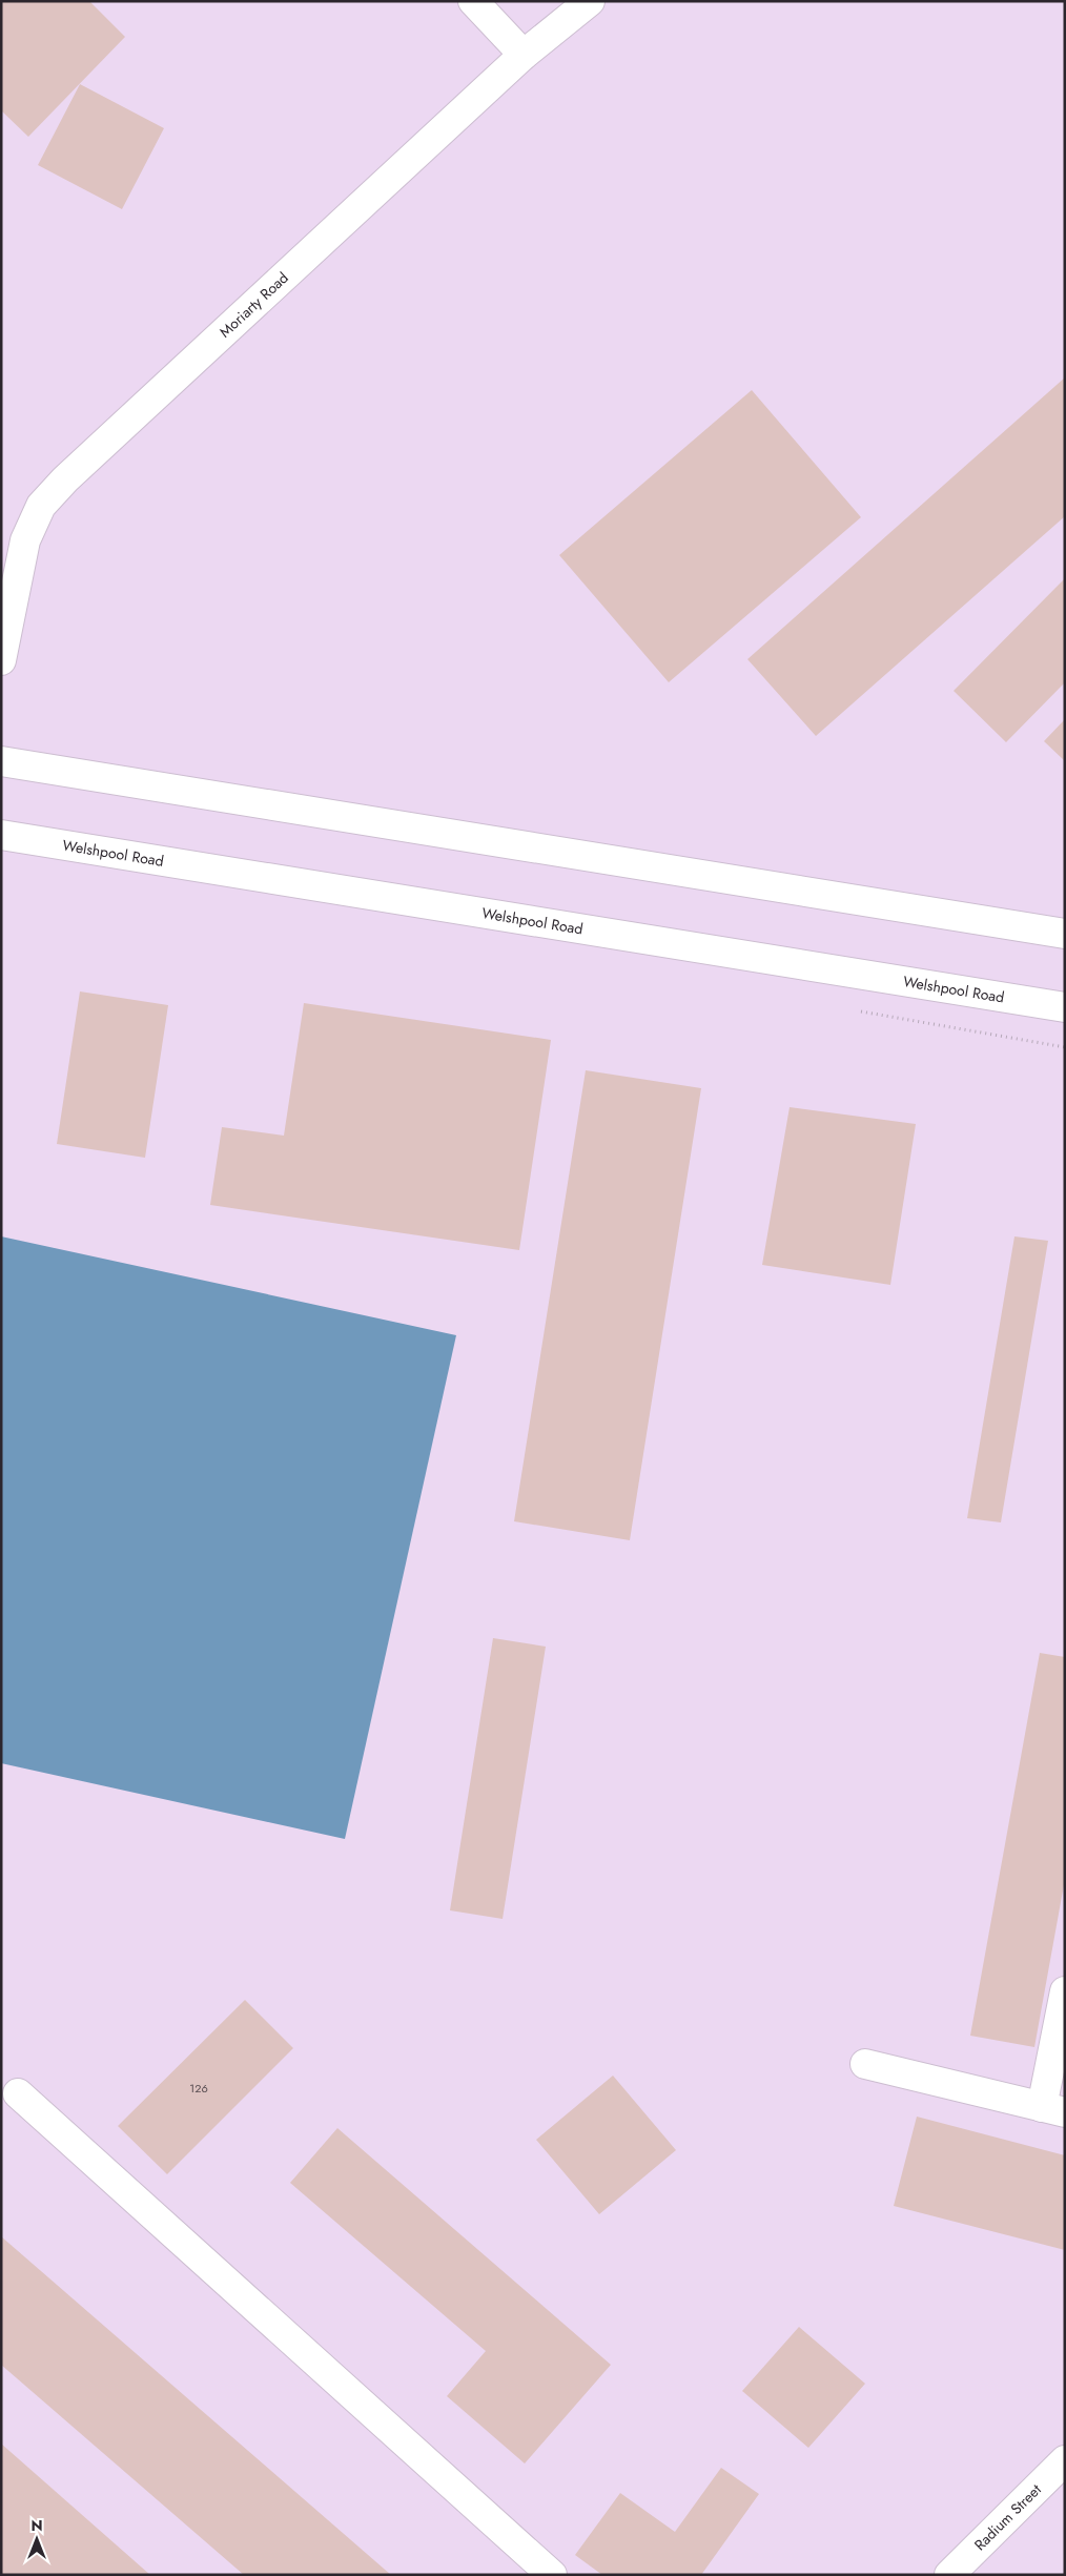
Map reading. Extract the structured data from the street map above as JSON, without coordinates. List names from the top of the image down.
{
  "streets": {
    "main road": ["Moriarty Road", "Welshpool Road", "Radium Street"]
  },
  "house_numbers": ["126"],
  "north": "top"
}
